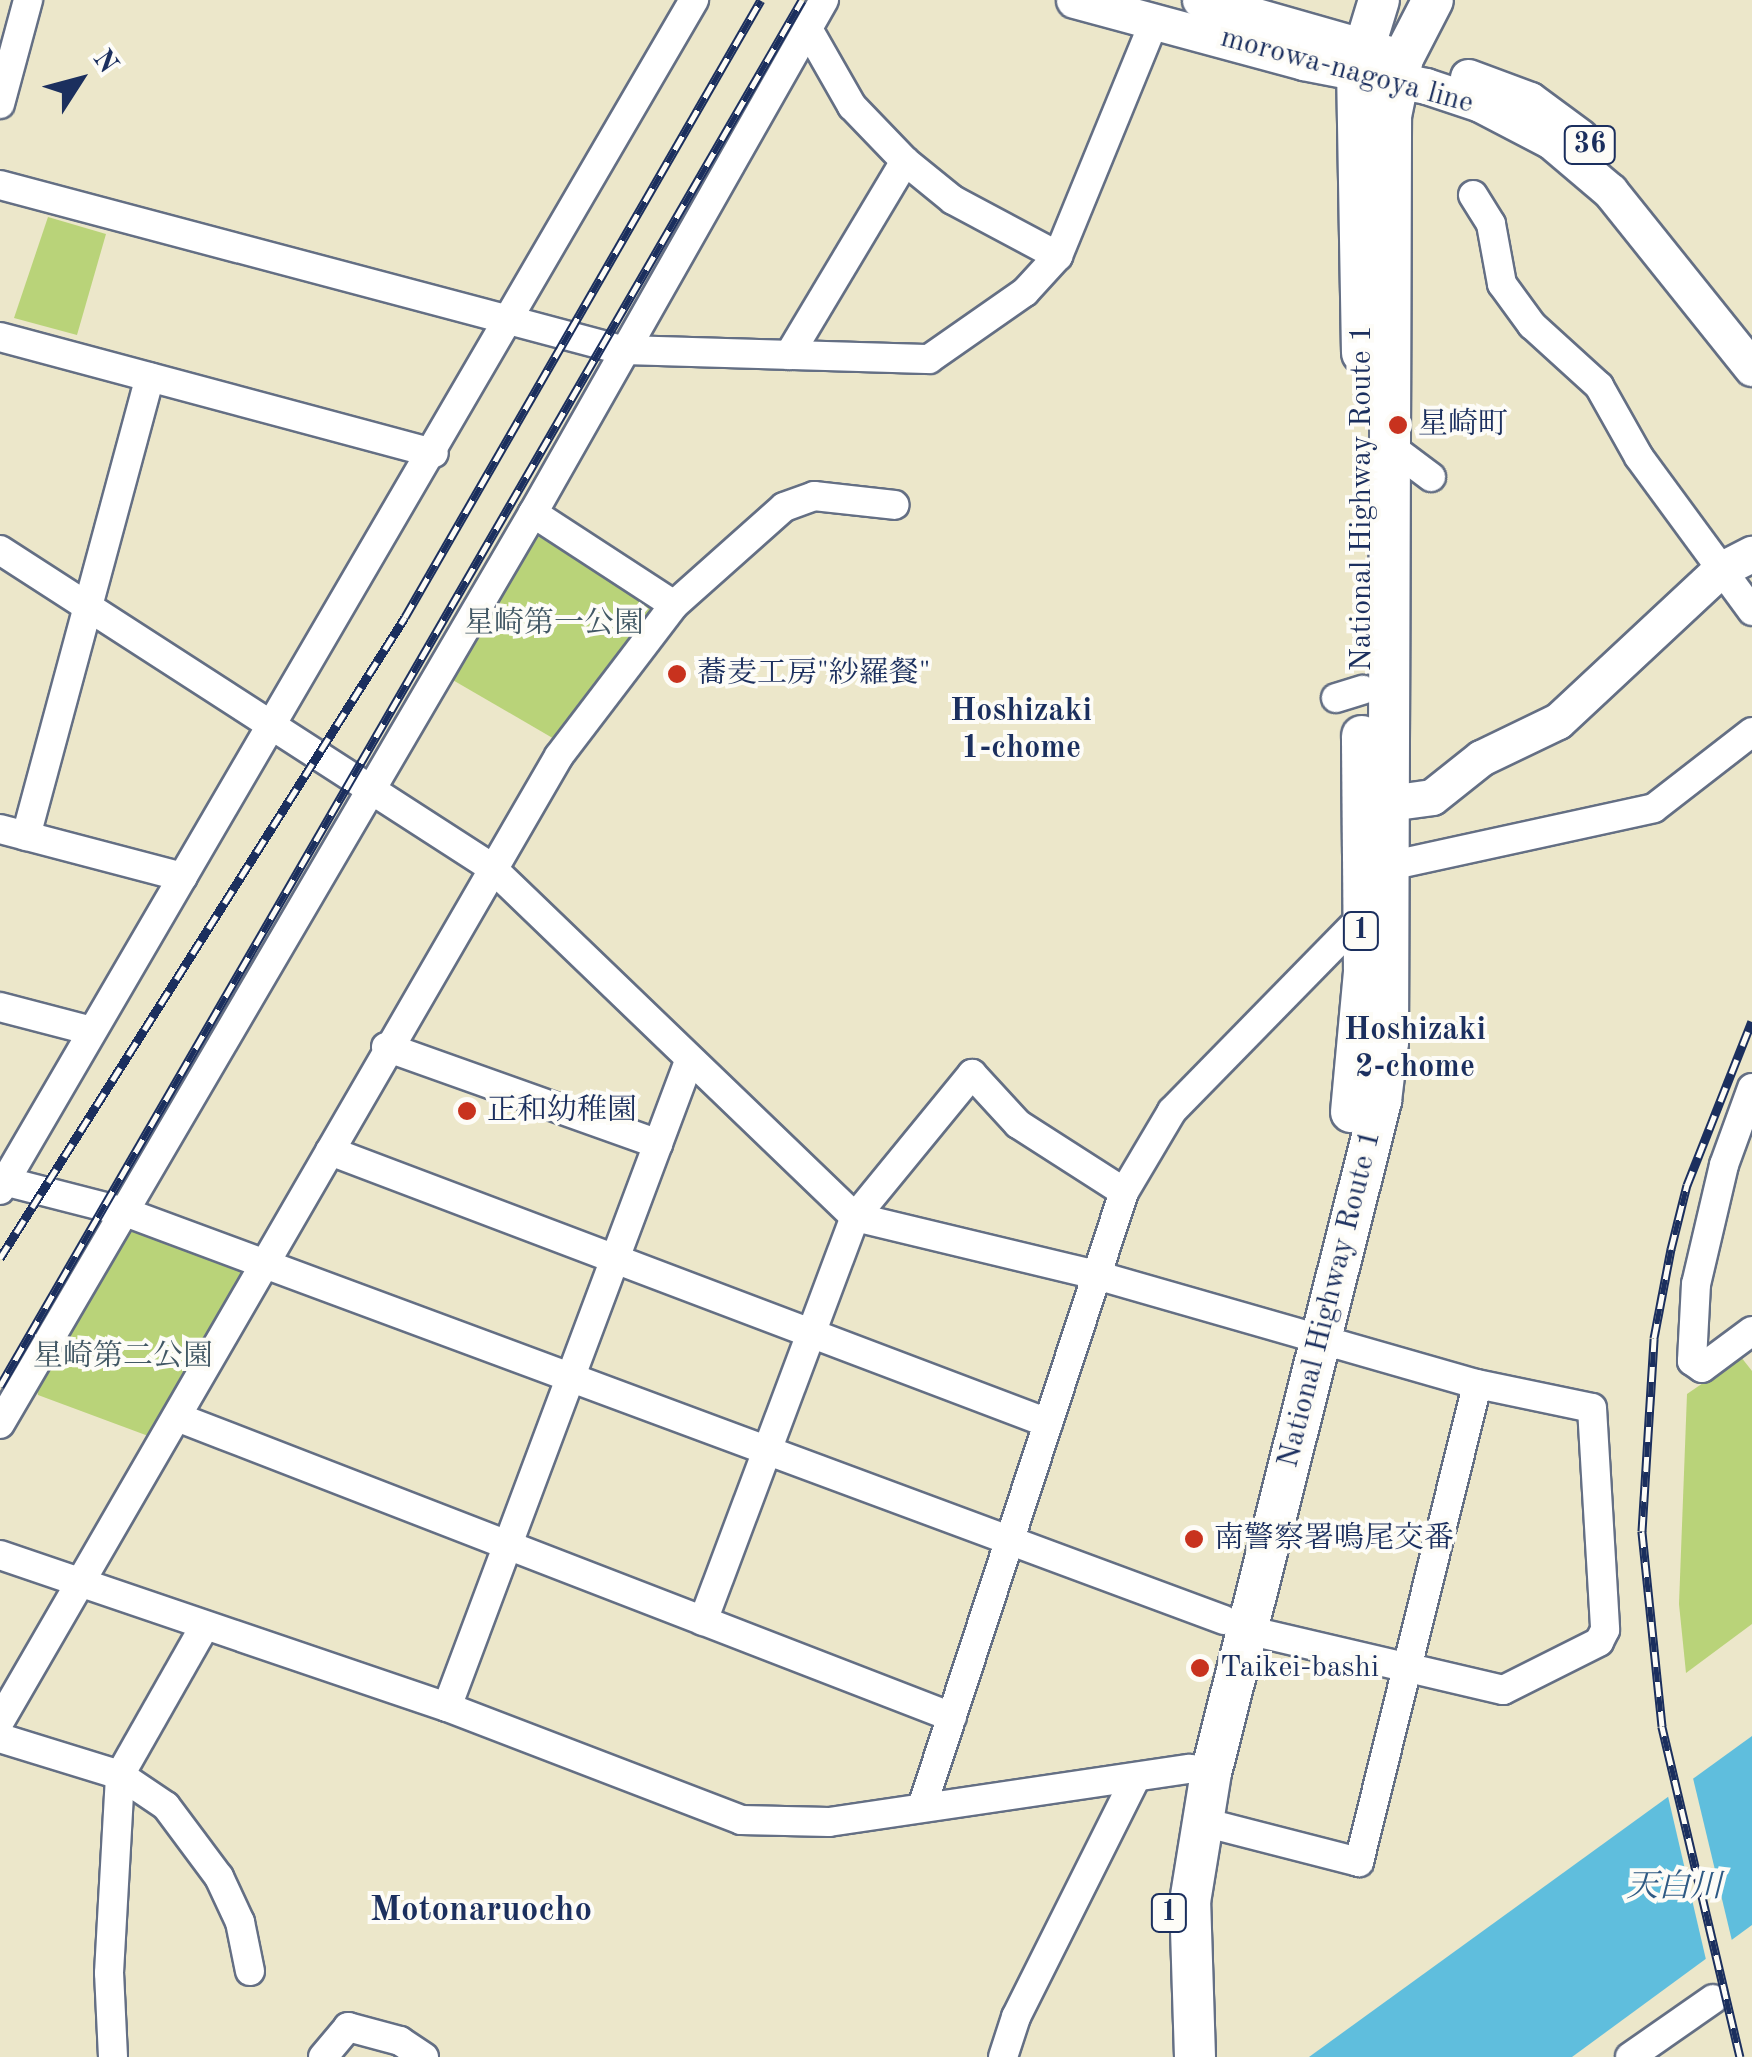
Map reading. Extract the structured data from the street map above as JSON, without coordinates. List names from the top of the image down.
{
  "streets": {
    "highway": ["National Highway Route 1", "1"],
    "main road": ["morowa-nagoya line", "36"]
  },
  "crossings": [
    ["morowa-nagoya line", "National Highway Route 1"]
  ],
  "districts": ["Hoshizaki 1-chome", "Hoshizaki 2-chome", "Motonaruocho"],
  "water": ["天白川"],
  "parks": ["星崎第一公園", "星崎第二公園"],
  "places": [
    "星崎町",
    "蕎麦工房\"紗羅餐\"",
    "正和幼稚園",
    "南警察署鳴尾交番",
    "Taikei-bashi"
  ],
  "north": "top right"
}
